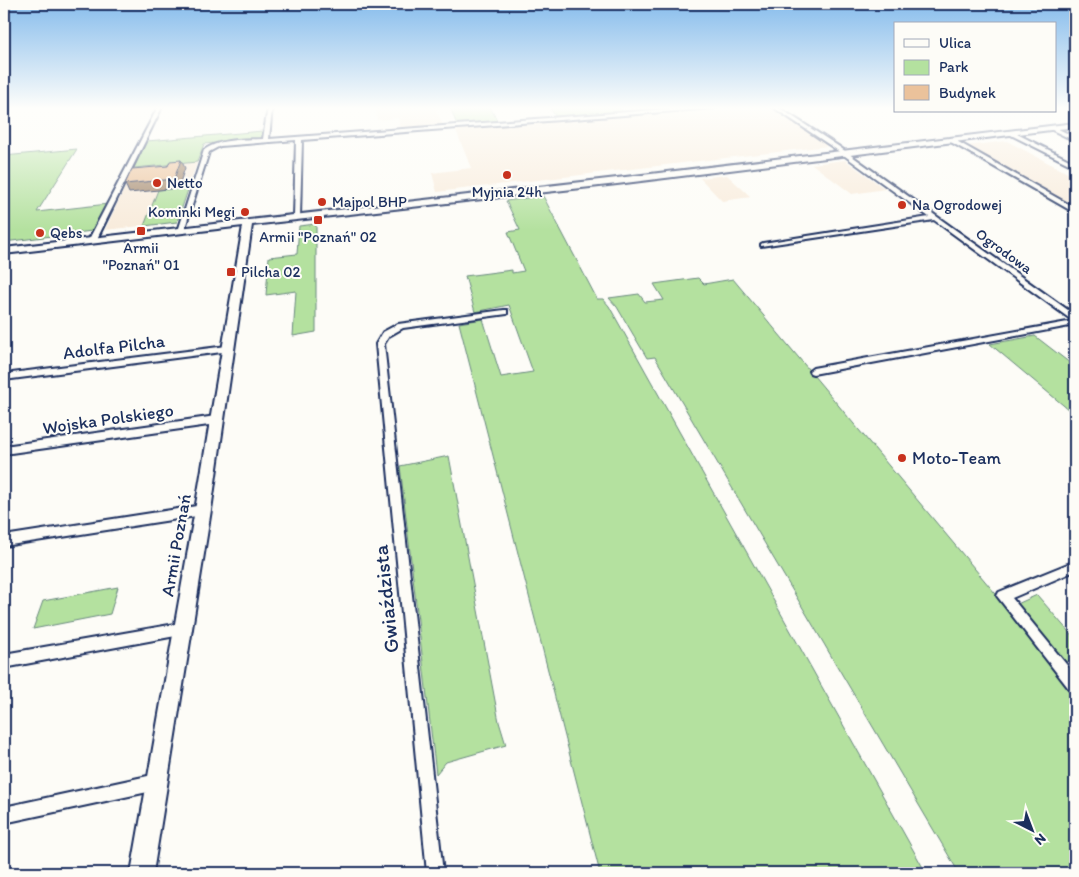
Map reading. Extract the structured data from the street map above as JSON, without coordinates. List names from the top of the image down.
{
  "streets": {
    "street": [
      "Ogrodowa",
      "Adolfa Pilcha",
      "Wojska Polskiego",
      "Armii Poznań",
      "Gwiaździsta"
    ]
  },
  "crossings": [
    ["Adolfa Pilcha", "Armii Poznań"],
    ["Wojska Polskiego", "Armii Poznań"]
  ],
  "places": {
    "other": [
      "Myjnia 24h",
      "Netto",
      "Majpol BHP",
      "Na Ogrodowej",
      "Kominki Megi",
      "Qebs",
      "Moto-Team"
    ],
    "transit": ["Armii \"Poznań\" 02", "Armii \"Poznań\" 01", "Pilcha 02"]
  },
  "legend": ["Ulica", "Park", "Budynek"],
  "north": "bottom right"
}
